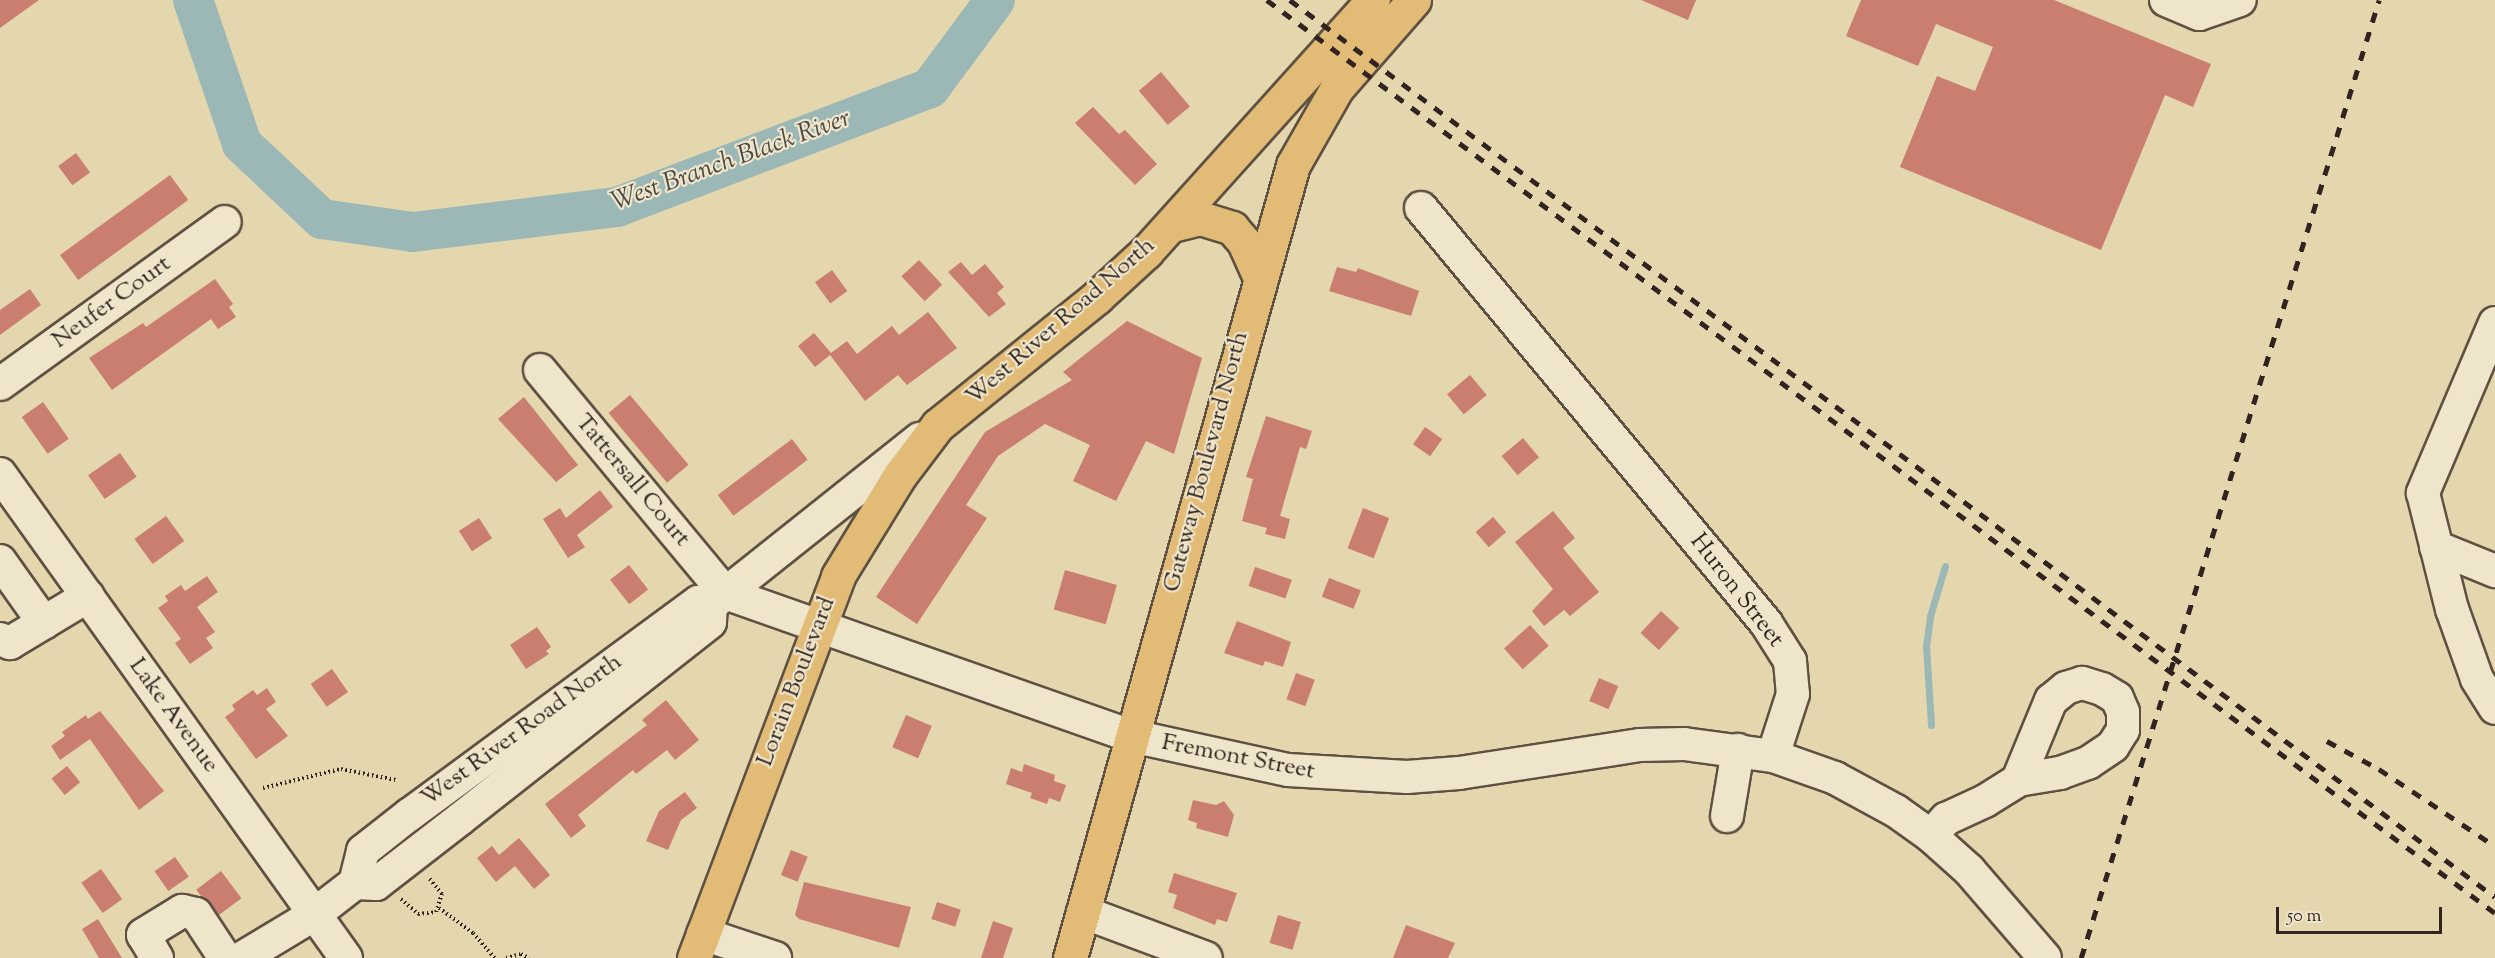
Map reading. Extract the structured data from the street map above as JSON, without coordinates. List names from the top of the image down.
{
  "streets": {
    "main road": ["West River Road North", "Gateway Boulevard North", "Lorain Boulevard"],
    "street": [
      "Neufer Court",
      "Tattersall Court",
      "Huron Street",
      "Lake Avenue",
      "Fremont Street"
    ]
  },
  "crossings": [
    ["West River Road North", "Gateway Boulevard North"],
    ["West River Road North", "Tattersall Court"],
    ["West River Road North", "Lorain Boulevard"],
    ["West River Road North", "Lake Avenue"],
    ["West River Road North", "Fremont Street"],
    ["Gateway Boulevard North", "Fremont Street"],
    ["Tattersall Court", "Fremont Street"],
    ["Huron Street", "Fremont Street"],
    ["Lorain Boulevard", "Fremont Street"]
  ],
  "water": ["West Branch Black River"],
  "scale_bar": "50 m"
}
